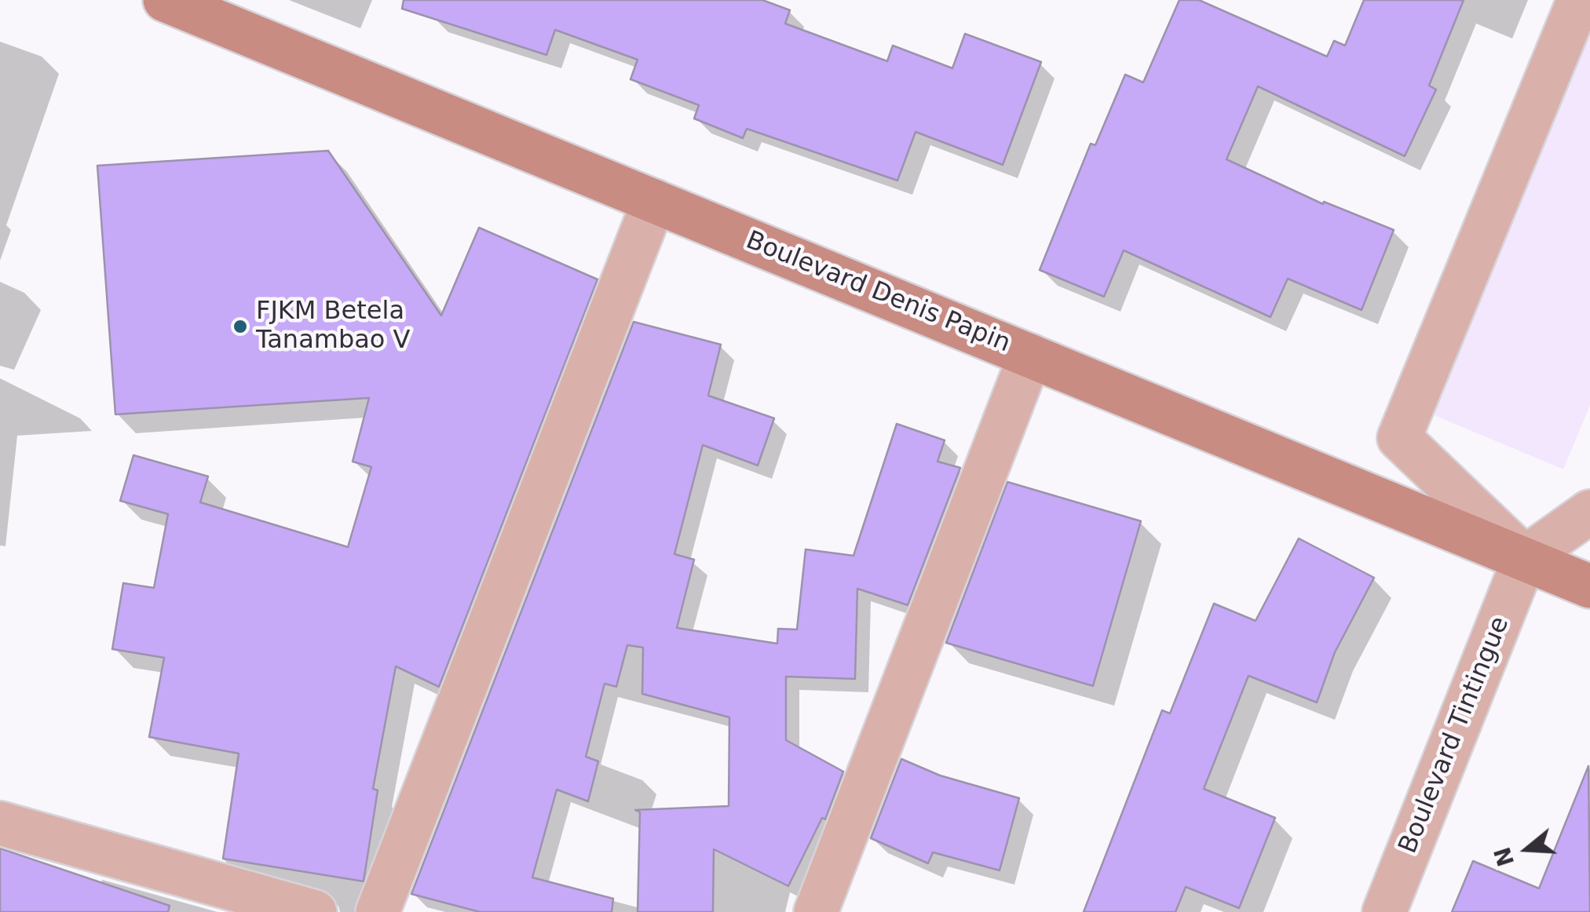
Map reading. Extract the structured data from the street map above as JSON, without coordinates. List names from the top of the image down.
{
  "streets": {
    "main road": ["Boulevard Denis Papin"],
    "street": ["Boulevard Tintingue"]
  },
  "crossings": [
    ["Boulevard Denis Papin", "Boulevard Tintingue"]
  ],
  "places": ["FJKM Betela Tanambao V"],
  "north": "left"
}
